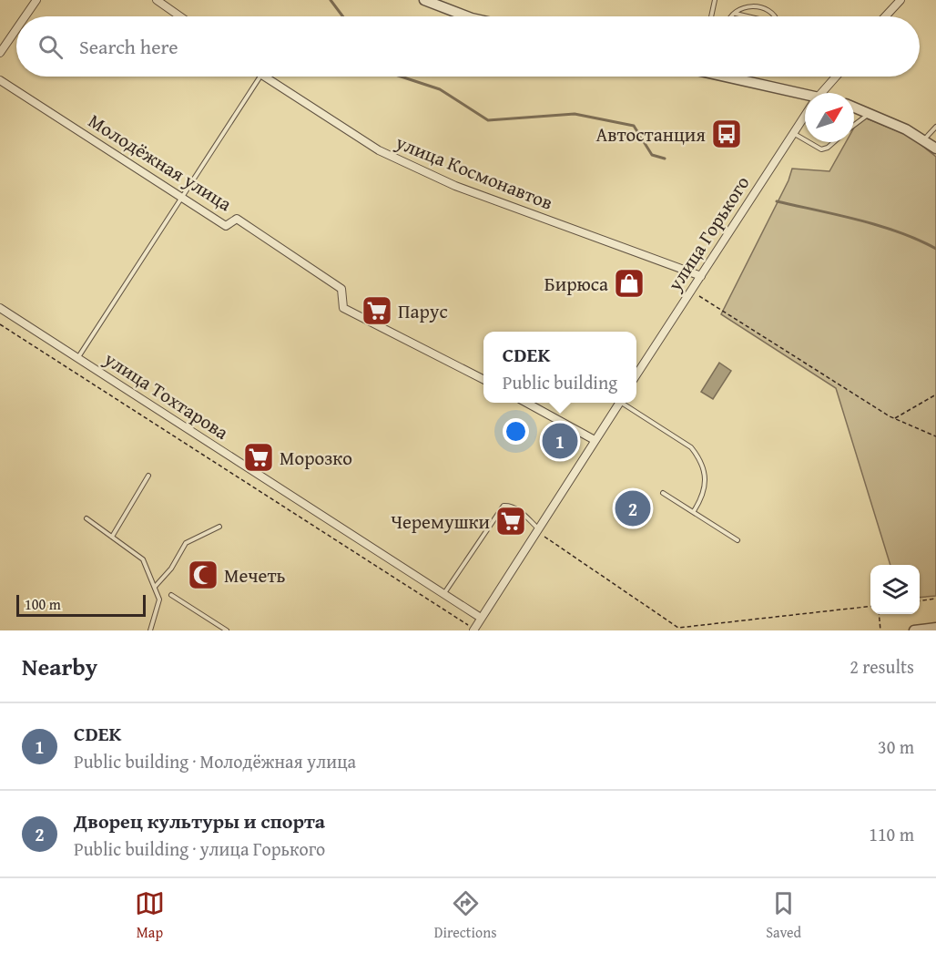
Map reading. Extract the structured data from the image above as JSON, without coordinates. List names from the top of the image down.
{
  "streets": {
    "street": [
      "Молодёжная улица",
      "улица Космонавтов",
      "улица Горького",
      "улица Тохтарова"
    ]
  },
  "crossings": [
    ["улица Космонавтов", "улица Горького"]
  ],
  "places": {
    "bus stop": ["Автостанция"],
    "shop": ["Бирюса"],
    "supermarket": ["Парус", "Морозко", "Черемушки"],
    "mosque": ["Мечеть"]
  },
  "scale_bar": "100 m",
  "north": "top right",
  "page": {
    "search": "Search here",
    "popup": ["CDEK", "Public building"],
    "pins": ["1", "2"],
    "scale": "100 m",
    "heading": ["Nearby", "2 results"],
    "list": [
      {
        "mark": "1",
        "name": "CDEK",
        "note": "Public building · Молодёжная улица",
        "value": "30 m"
      },
      {
        "mark": "2",
        "name": "Дворец культуры и спорта",
        "note": "Public building · улица Горького",
        "value": "110 m"
      }
    ],
    "nav": ["Map", "Directions", "Saved"]
  }
}
